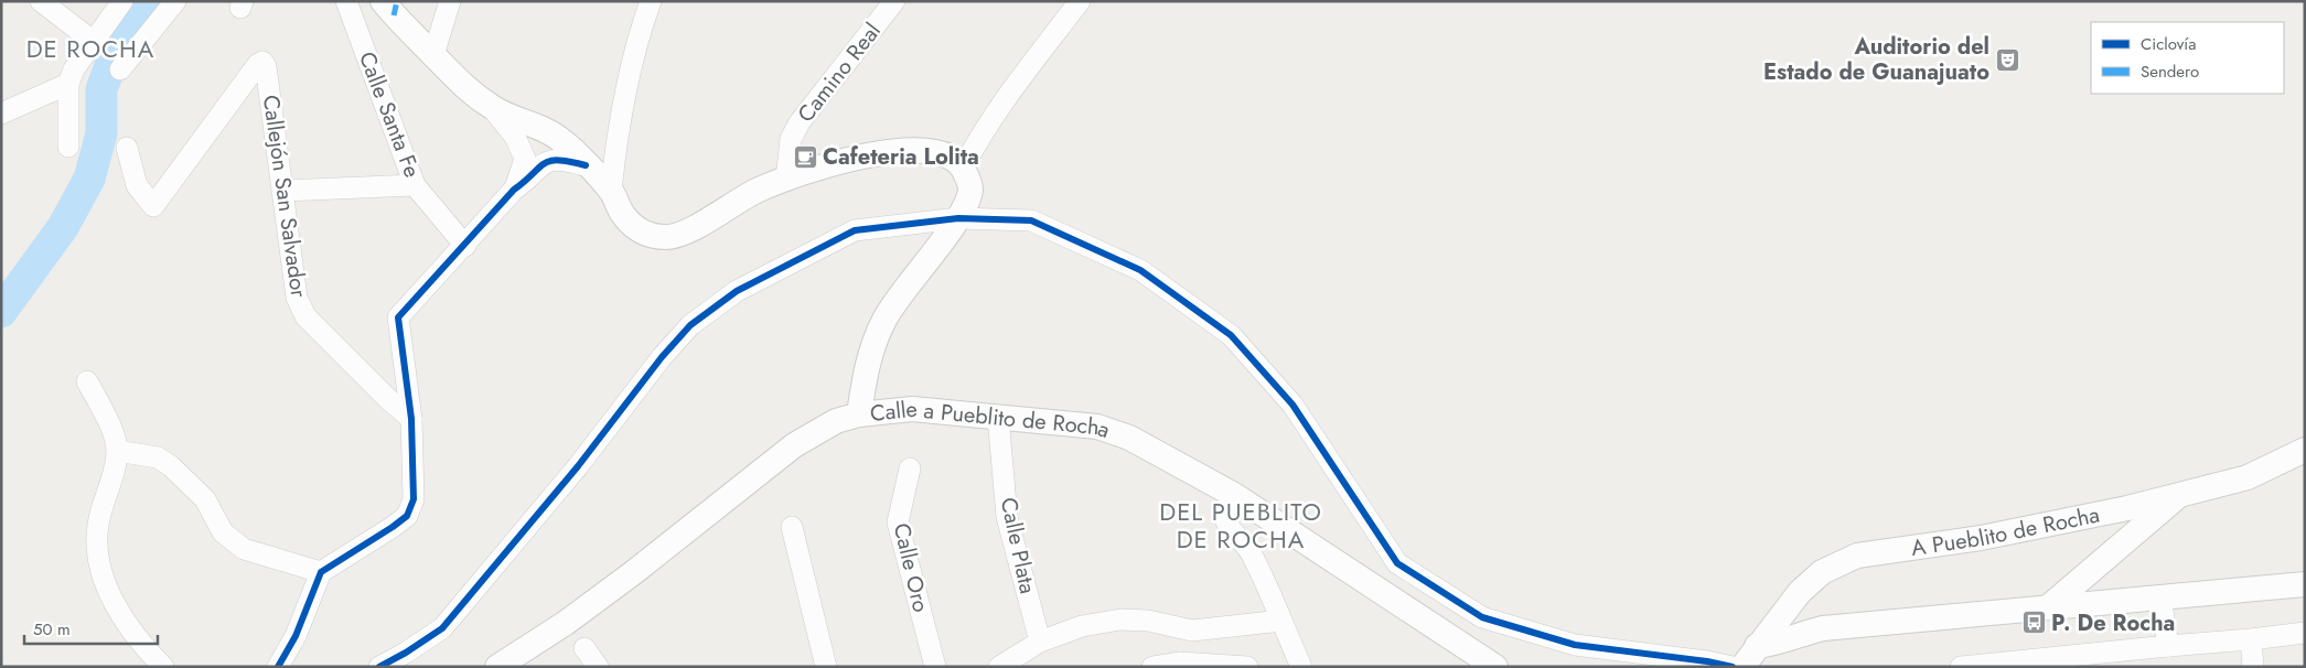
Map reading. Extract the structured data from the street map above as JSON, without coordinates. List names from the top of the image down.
{
  "streets": {
    "street": [
      "Camino Real",
      "Calle Santa Fe",
      "Callejón San Salvador",
      "Calle a Pueblito de Rocha",
      "A Pueblito de Rocha",
      "Calle Plata",
      "Calle Oro"
    ]
  },
  "crossings": [
    ["Calle a Pueblito de Rocha", "Calle Plata"]
  ],
  "districts": ["DE ROCHA", "DEL PUEBLITO DE ROCHA"],
  "places": {
    "theatre": ["Auditorio del Estado de Guanajuato"],
    "cafe": ["Cafeteria Lolita"],
    "bus stop": ["P. De Rocha"]
  },
  "legend": ["Ciclovía", "Sendero"],
  "scale_bar": "50 m"
}
